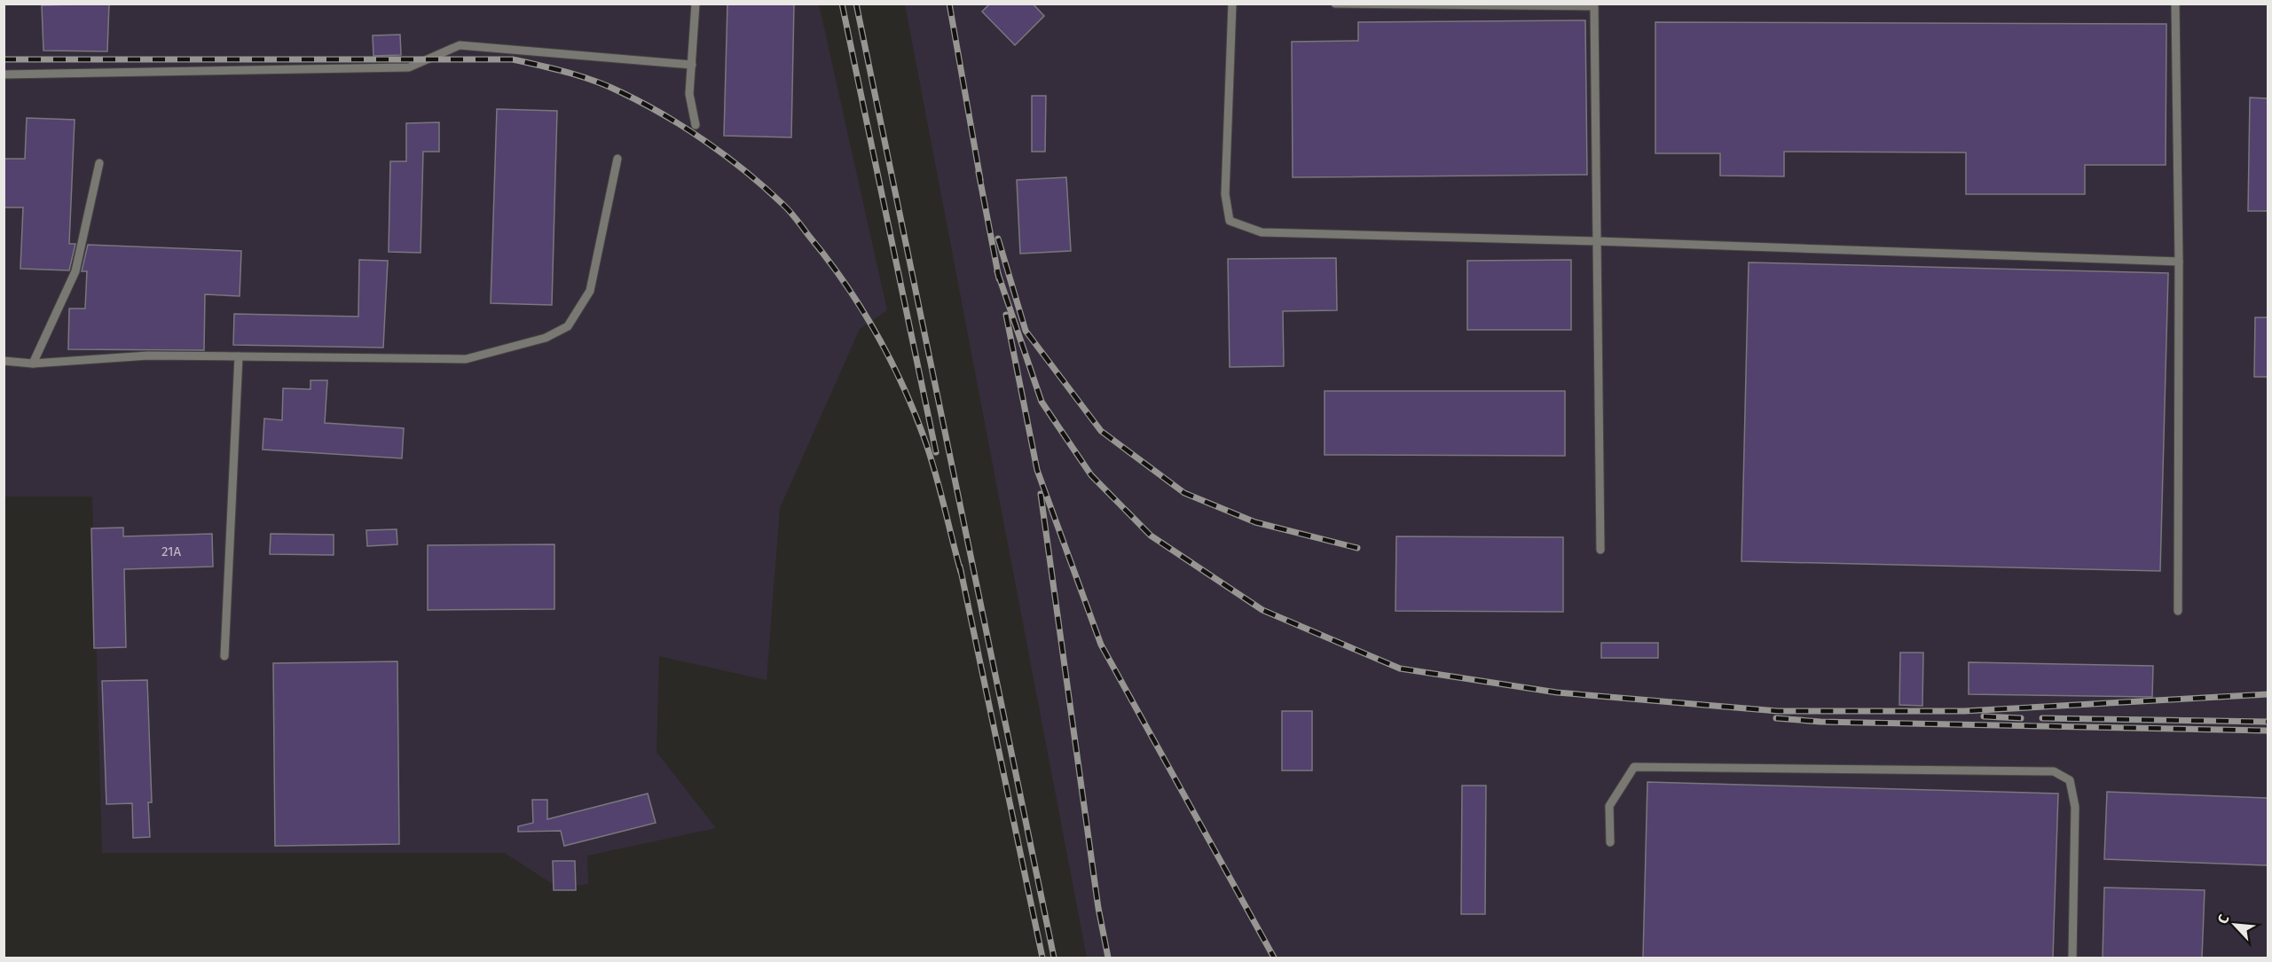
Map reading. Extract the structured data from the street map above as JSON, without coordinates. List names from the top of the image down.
{
  "house_numbers": ["21А"],
  "north": "top left"
}
